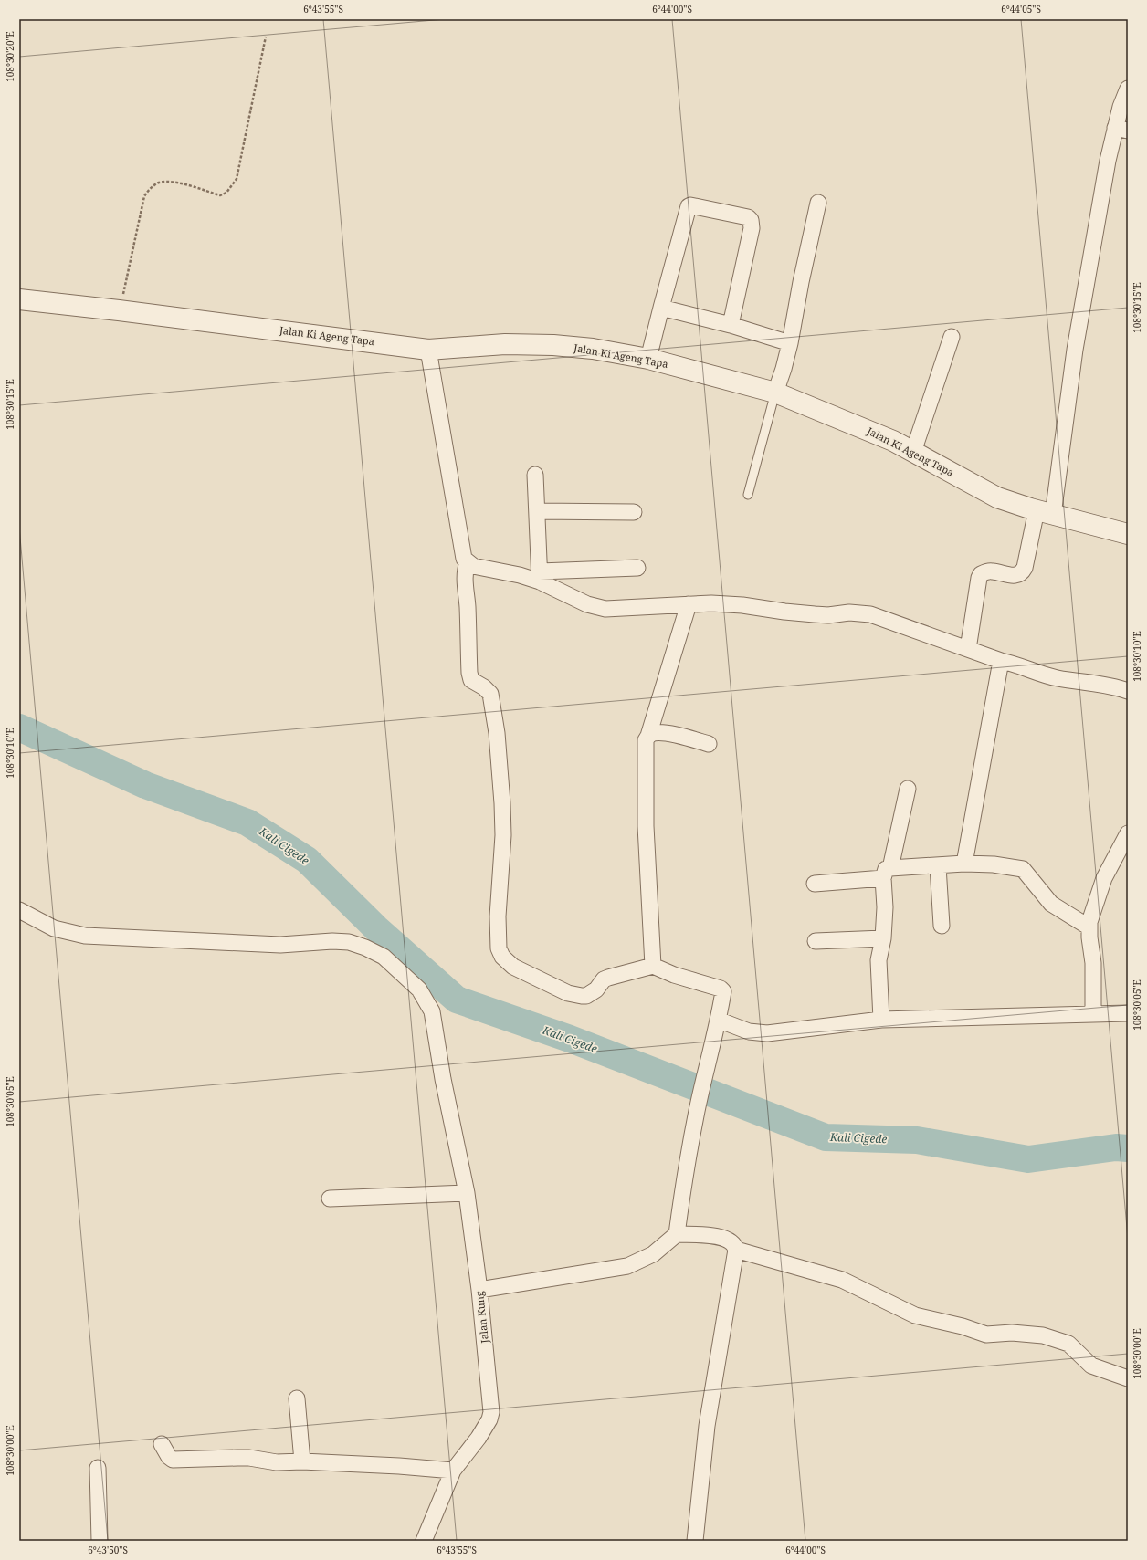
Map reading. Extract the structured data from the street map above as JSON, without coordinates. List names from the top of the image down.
{
  "streets": {
    "street": ["Jalan Ki Ageng Tapa", "Jalan Kung"]
  },
  "water": ["Kali Cigede"],
  "coordinates": [
    "6°43'55\"S",
    "6°44'00\"S",
    "6°44'05\"S",
    "108°30'20\"E",
    "108°30'15\"E",
    "108°30'10\"E",
    "108°30'05\"E",
    "108°30'00\"E",
    "6°43'50\"S"
  ]
}
